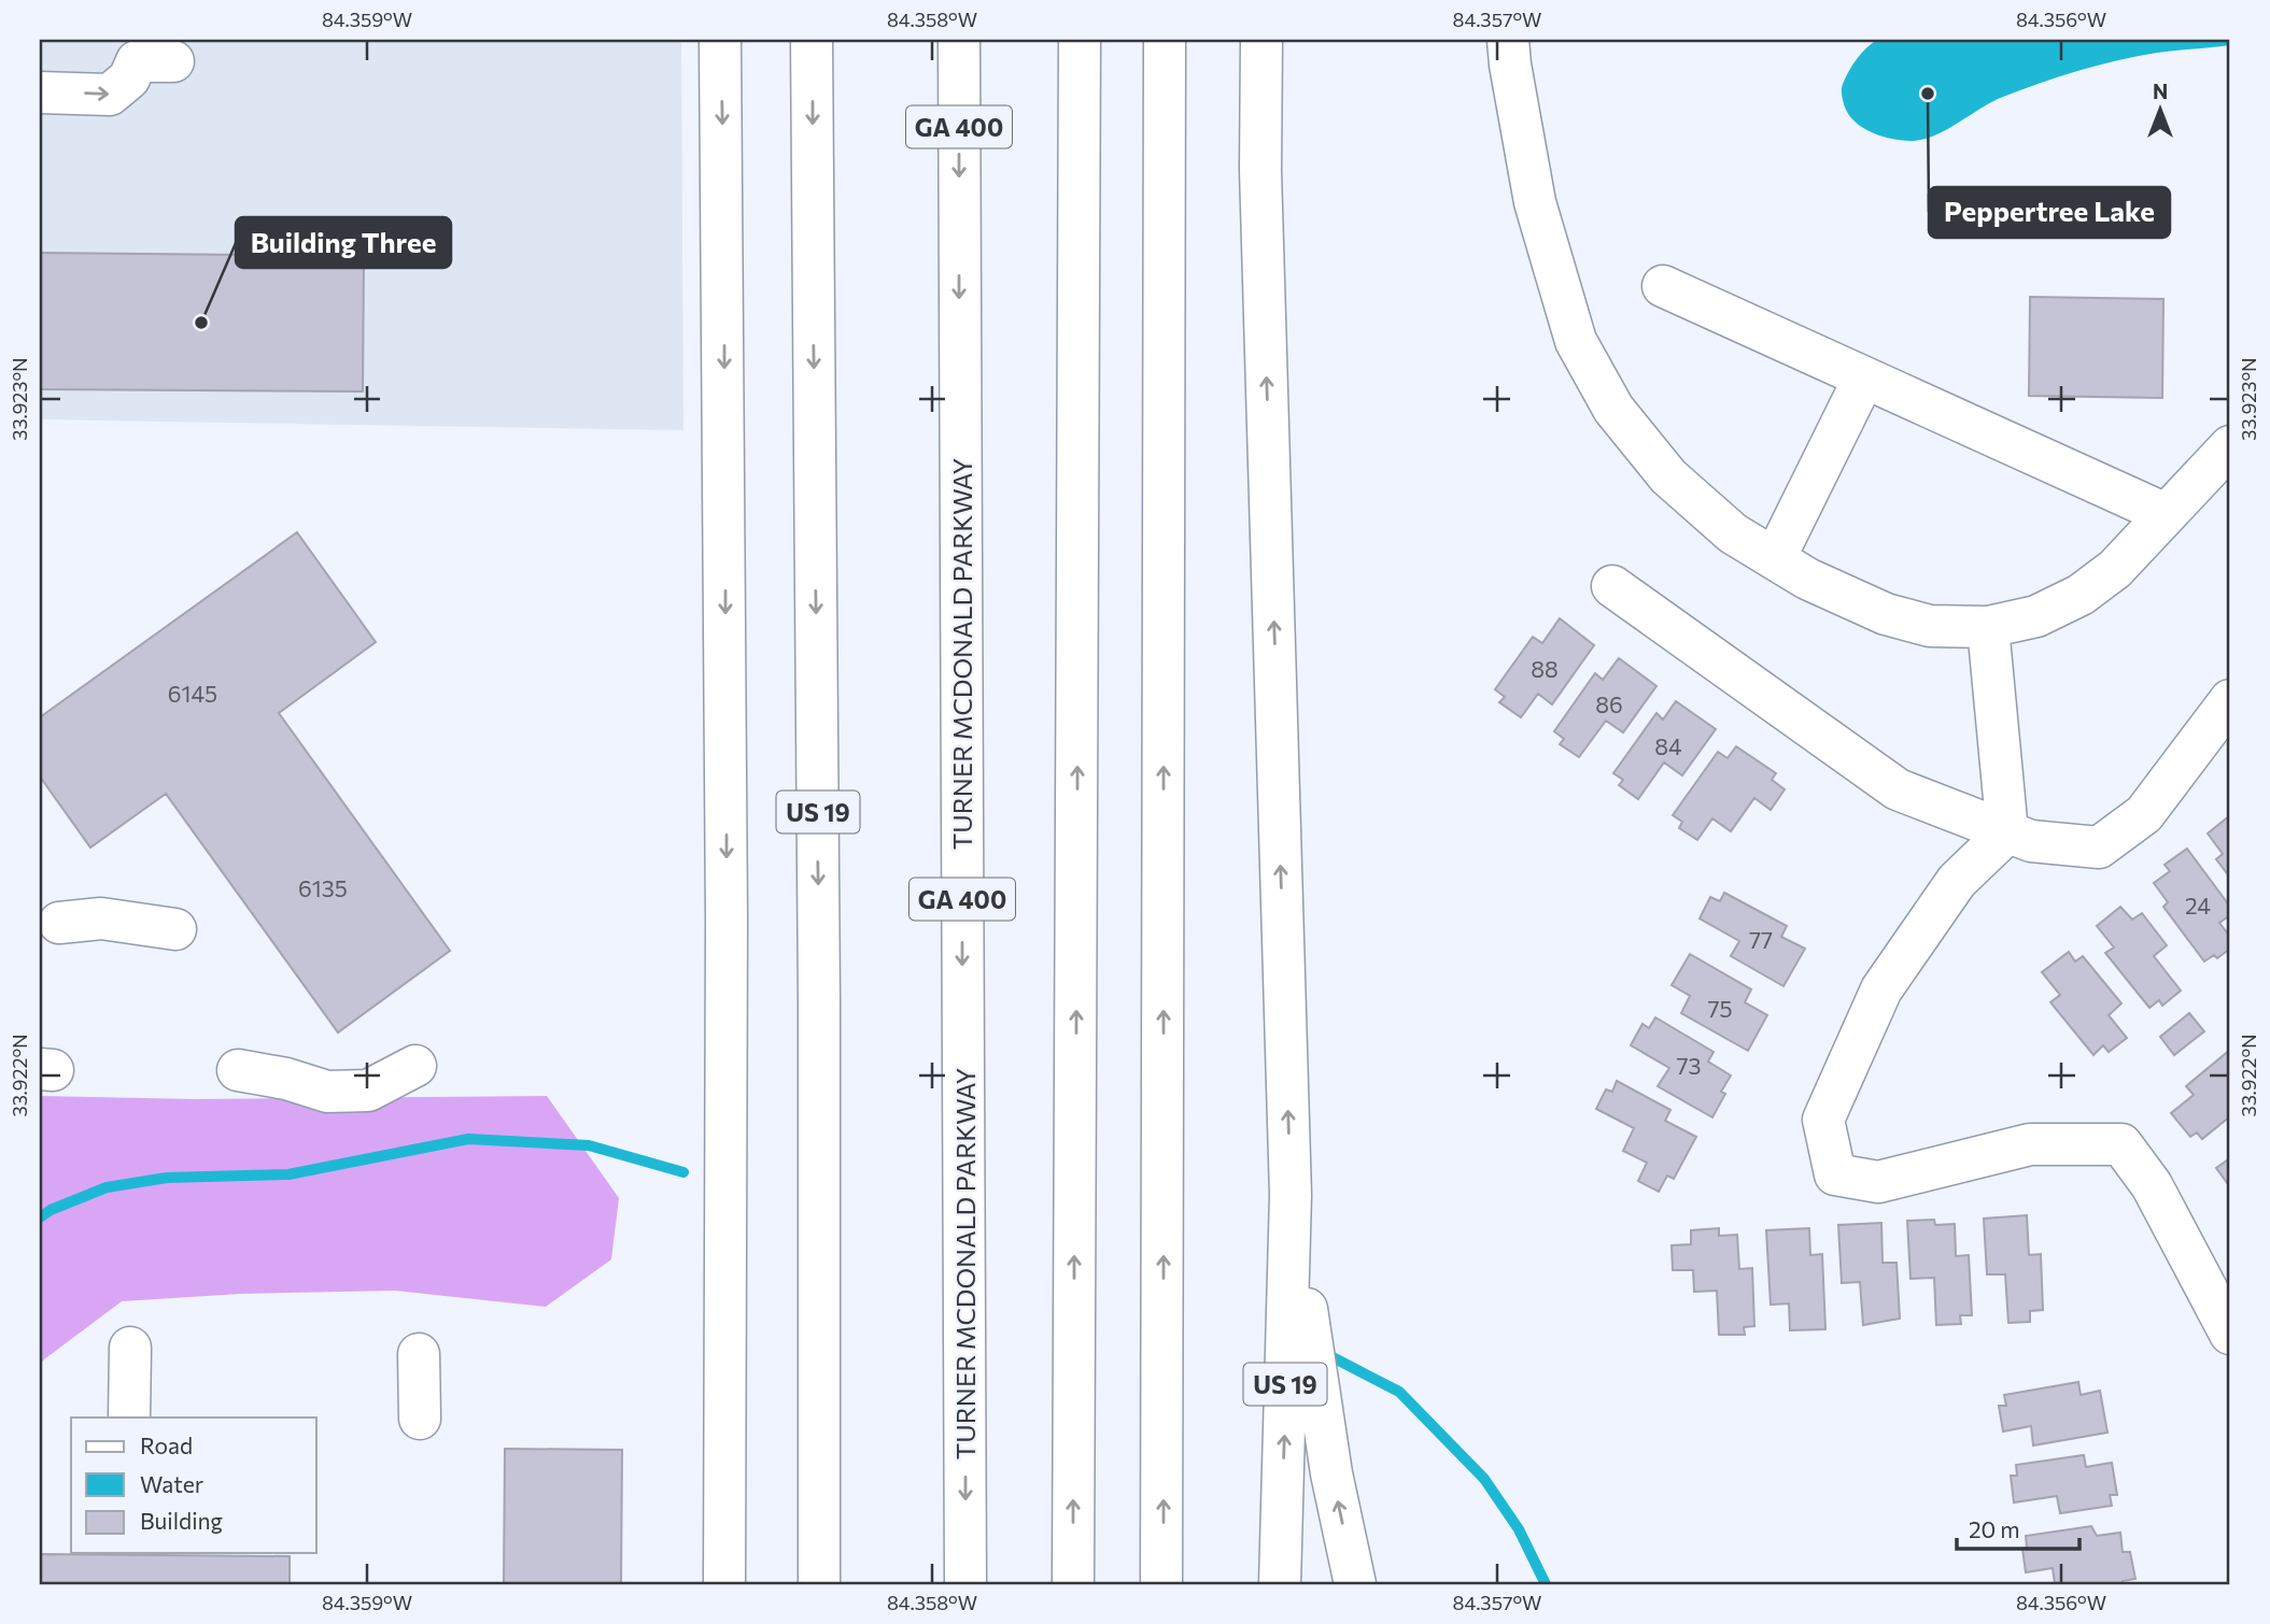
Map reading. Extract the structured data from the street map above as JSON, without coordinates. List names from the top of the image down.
{
  "streets": {
    "main road": ["GA 400", "TURNER MCDONALD PARKWAY", "US 19"]
  },
  "places": ["Peppertree Lake", "Building Three"],
  "house_numbers": [
    "88",
    "6145",
    "86",
    "84",
    "6135",
    "24",
    "77",
    "75",
    "73"
  ],
  "legend": ["Road", "Water", "Building"],
  "scale_bar": "20 m",
  "north": "top",
  "coordinates": [
    "84.359°W",
    "84.358°W",
    "84.357°W",
    "84.356°W",
    "33.923°N",
    "33.922°N"
  ]
}
